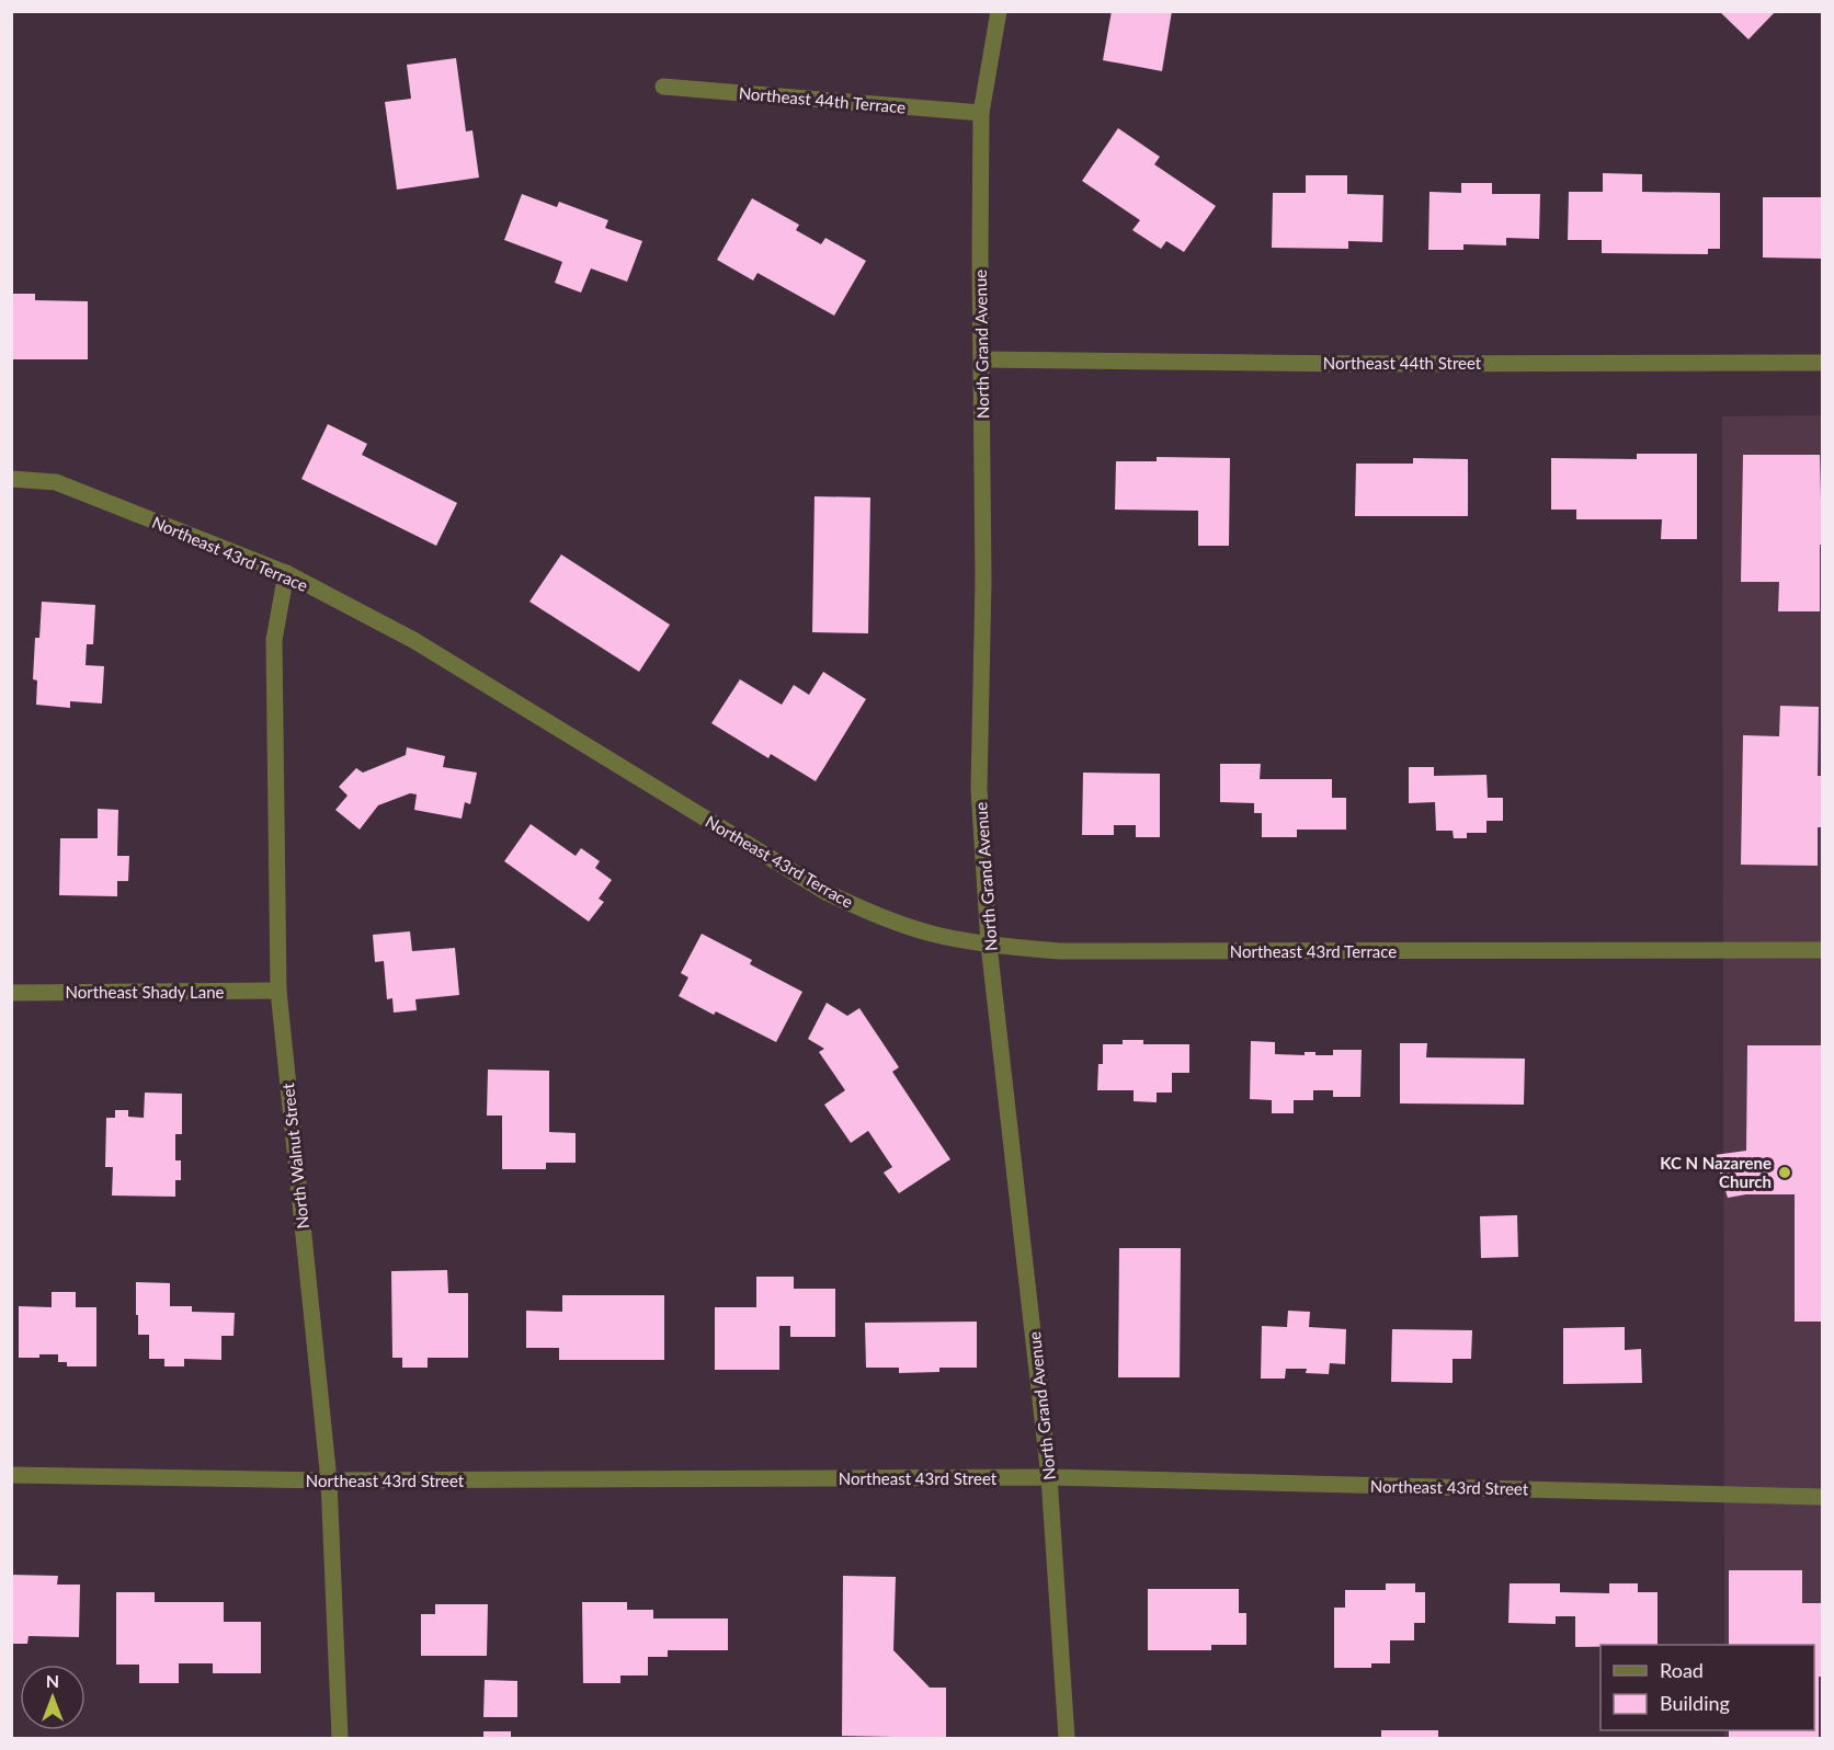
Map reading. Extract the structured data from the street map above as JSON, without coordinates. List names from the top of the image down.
{
  "streets": {
    "street": [
      "Northeast 44th Terrace",
      "North Grand Avenue",
      "Northeast 44th Street",
      "Northeast 43rd Terrace",
      "Northeast Shady Lane",
      "North Walnut Street",
      "Northeast 43rd Street"
    ]
  },
  "crossings": [
    ["Northeast 44th Terrace", "North Grand Avenue"],
    ["North Grand Avenue", "Northeast 44th Street"],
    ["North Grand Avenue", "Northeast 43rd Terrace"],
    ["North Grand Avenue", "Northeast 43rd Street"],
    ["Northeast 43rd Terrace", "North Walnut Street"],
    ["Northeast Shady Lane", "North Walnut Street"],
    ["North Walnut Street", "Northeast 43rd Street"]
  ],
  "places": ["KC N Nazarene Church"],
  "legend": ["Road", "Building"],
  "north": "top"
}
